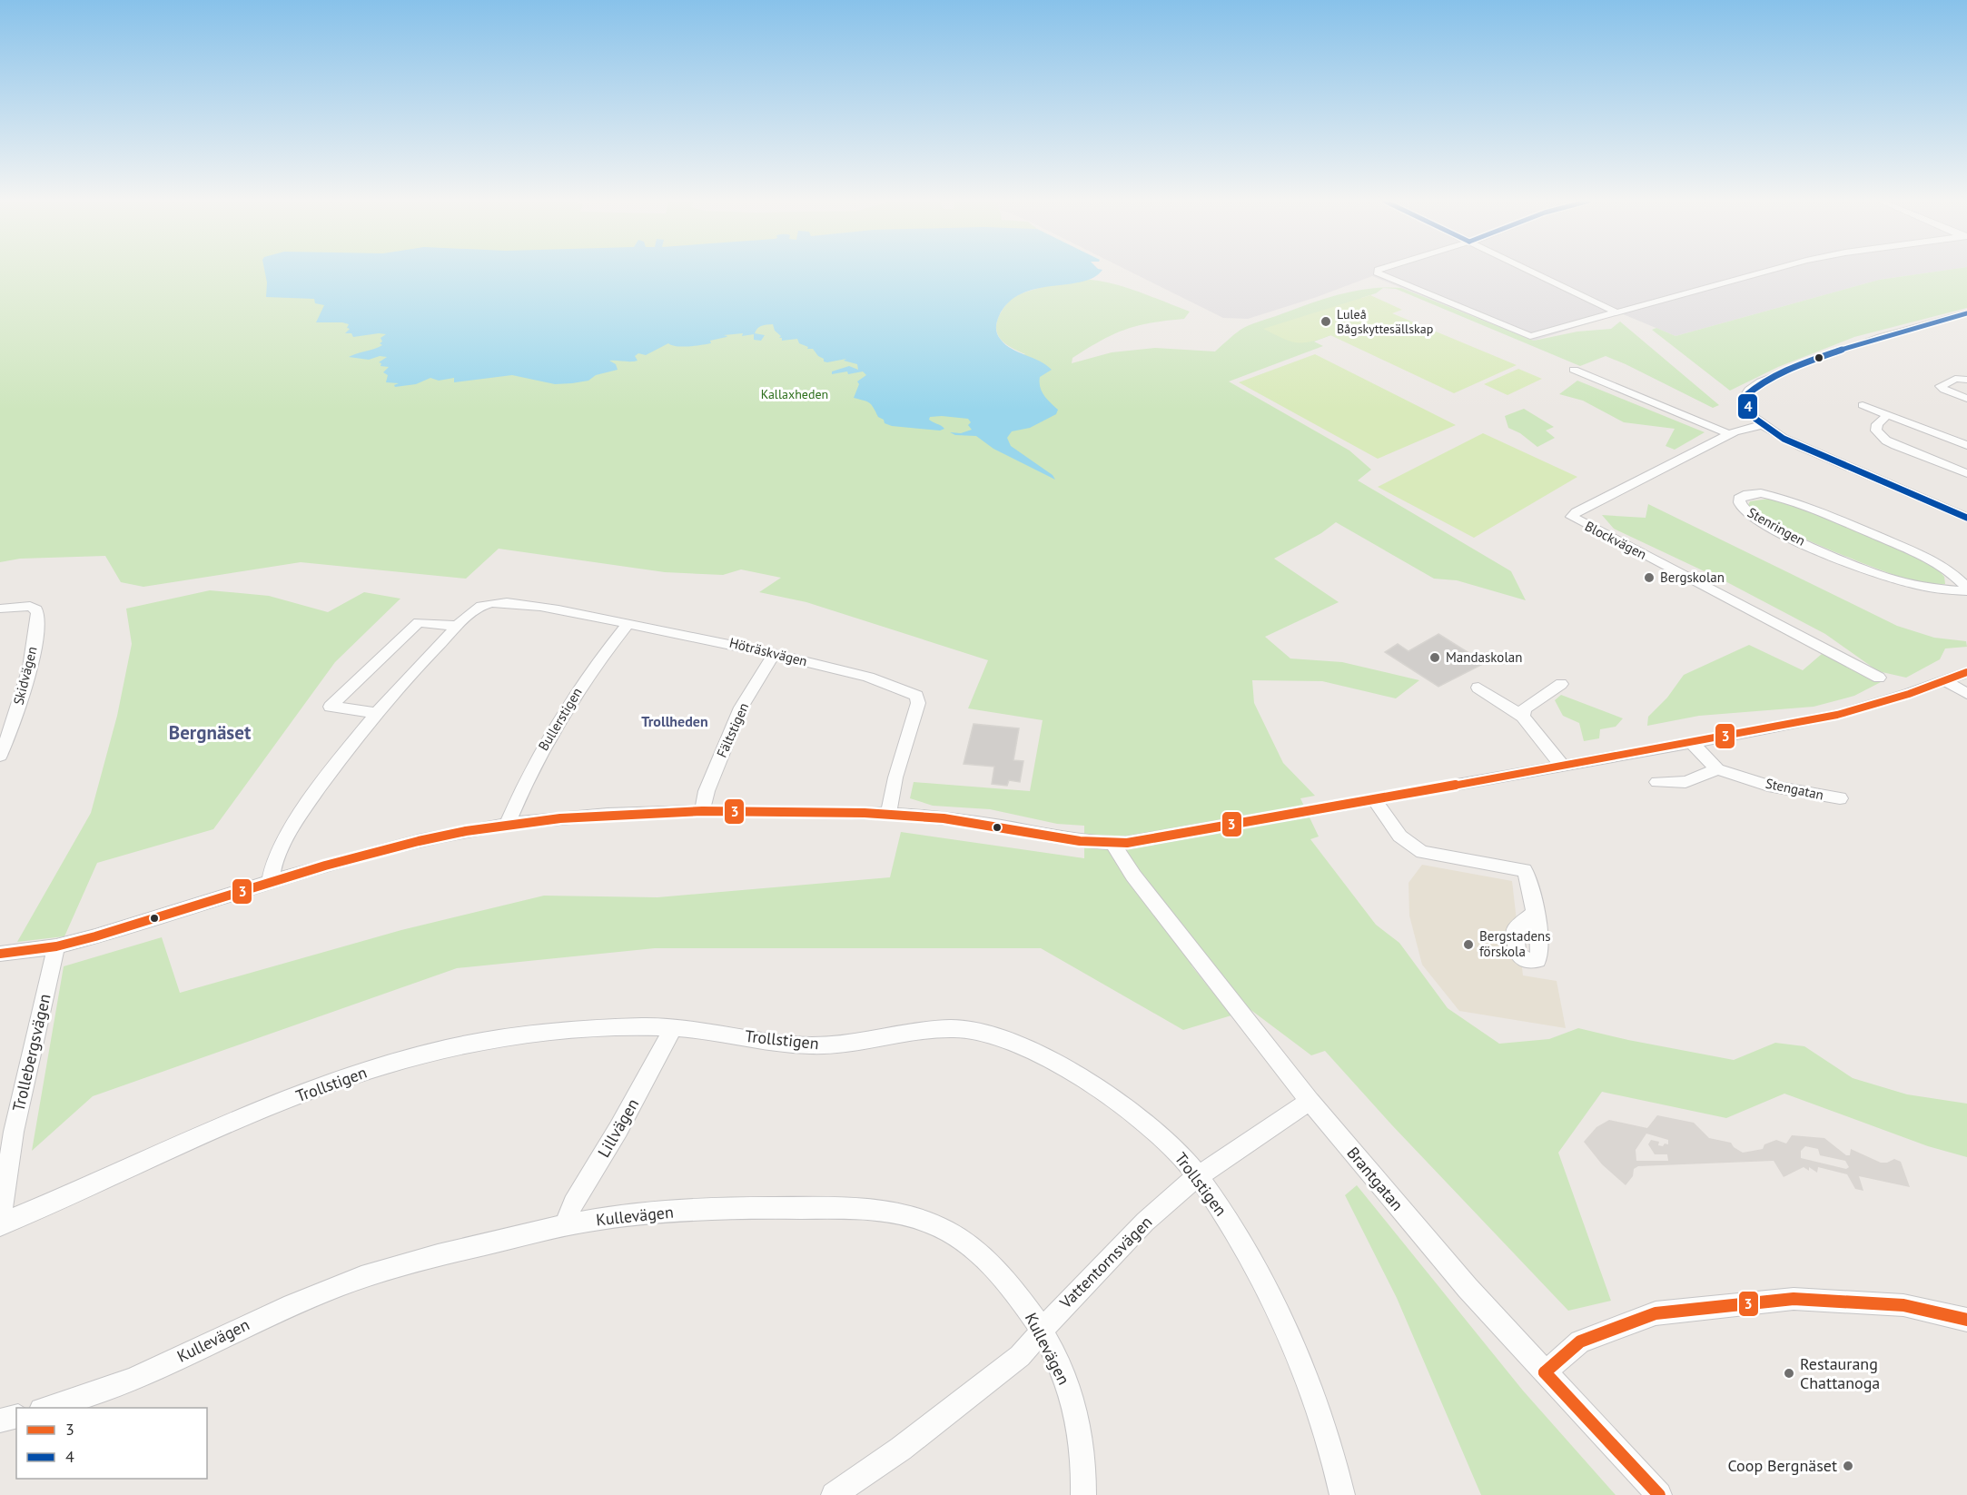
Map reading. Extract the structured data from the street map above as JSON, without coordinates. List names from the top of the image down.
{
  "streets": {
    "street": [
      "Stenringen",
      "Blockvägen",
      "Höträskvägen",
      "Skidvägen",
      "Bullerstigen",
      "Fältstigen",
      "Stengatan",
      "Trollstigen",
      "Trollebergsvägen",
      "Lillvägen",
      "Brantgatan",
      "Kullevägen",
      "Vattentornsvägen"
    ]
  },
  "crossings": [
    ["Höträskvägen", "Bullerstigen"],
    ["Höträskvägen", "Fältstigen"],
    ["Trollstigen", "Trollebergsvägen"],
    ["Trollstigen", "Lillvägen"],
    ["Trollstigen", "Vattentornsvägen"],
    ["Lillvägen", "Kullevägen"],
    ["Brantgatan", "Vattentornsvägen"],
    ["Kullevägen", "Vattentornsvägen"]
  ],
  "districts": ["Trollheden", "Bergnäset"],
  "parks": ["Kallaxheden"],
  "places": [
    "Luleå Bågskyttesällskap",
    "Bergskolan",
    "Mandaskolan",
    "Bergstadens förskola",
    "Restaurang Chattanoga",
    "Coop Bergnäset"
  ],
  "lines": ["transit line 4", "transit line 3"],
  "legend": ["3", "4"]
}
